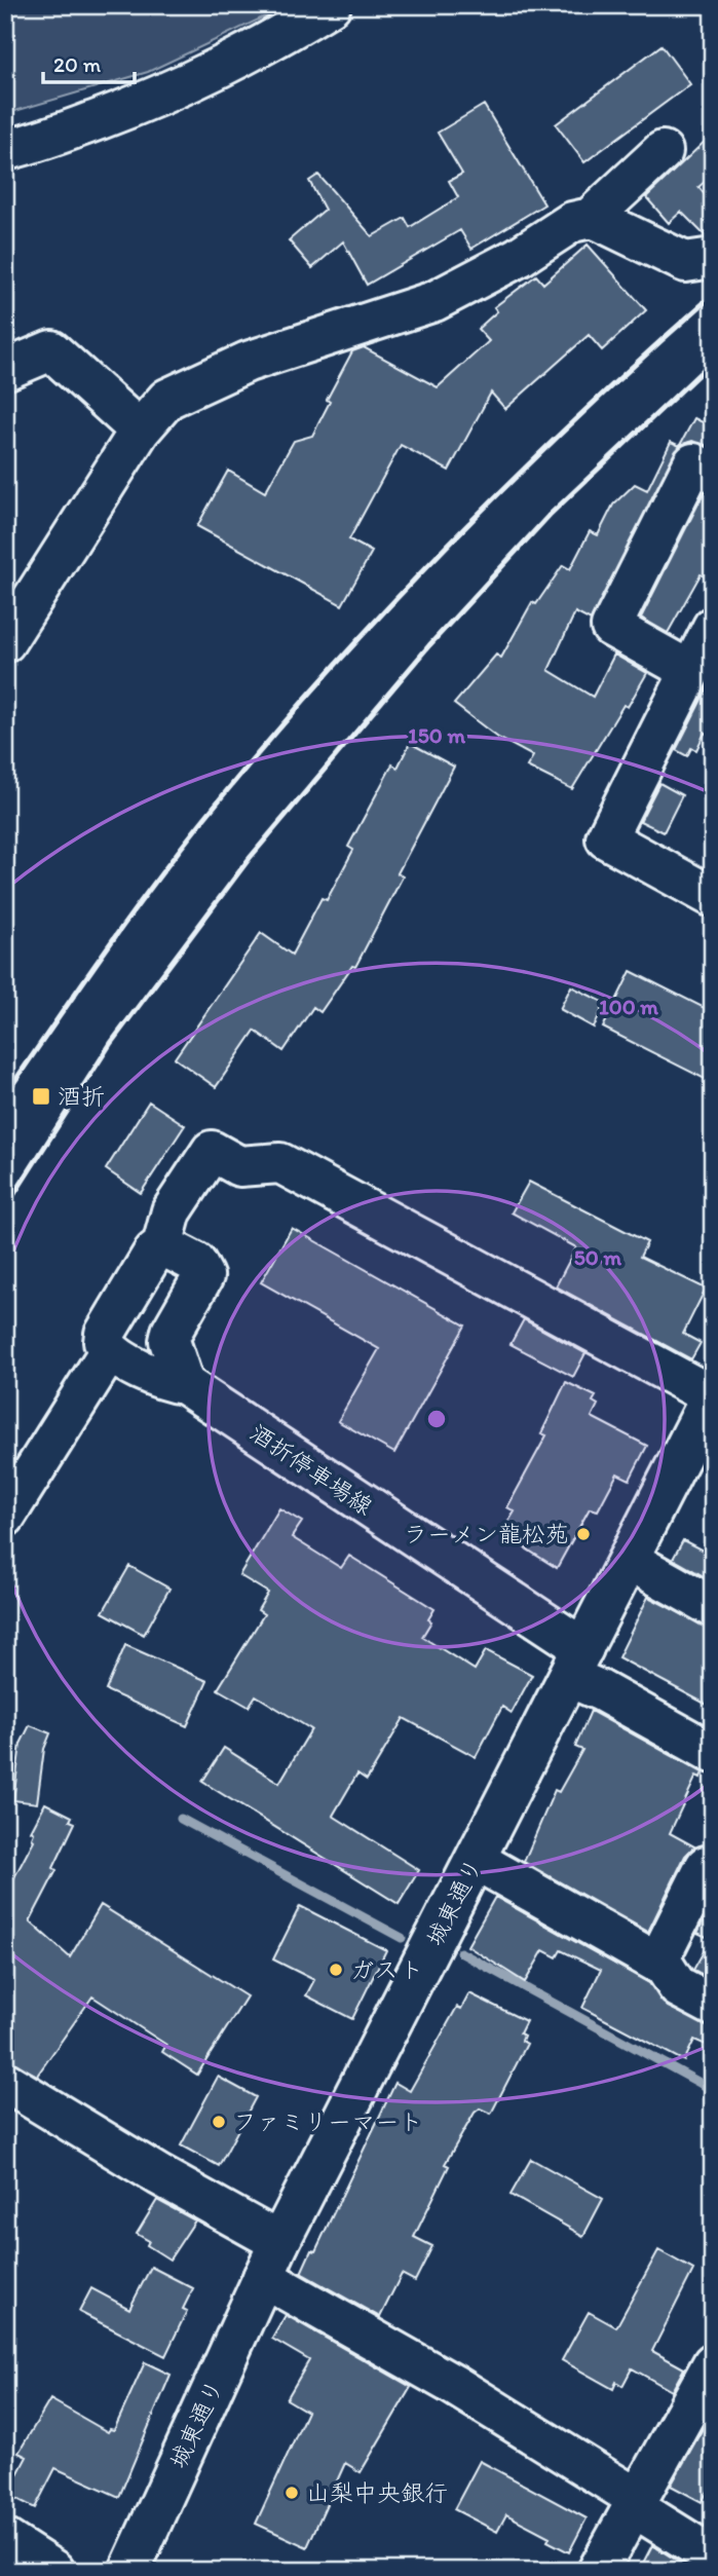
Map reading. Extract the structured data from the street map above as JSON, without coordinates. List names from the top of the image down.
{
  "streets": {
    "main road": ["酒折停車場線", "城東通り"]
  },
  "crossings": [
    ["酒折停車場線", "城東通り"]
  ],
  "places": {
    "transit": ["酒折"],
    "other": [
      "ラーメン龍松苑",
      "ガスト",
      "ファミリーマート",
      "山梨中央銀行"
    ]
  },
  "scale_bar": "20 m",
  "rings": ["150 m", "100 m", "50 m"]
}
